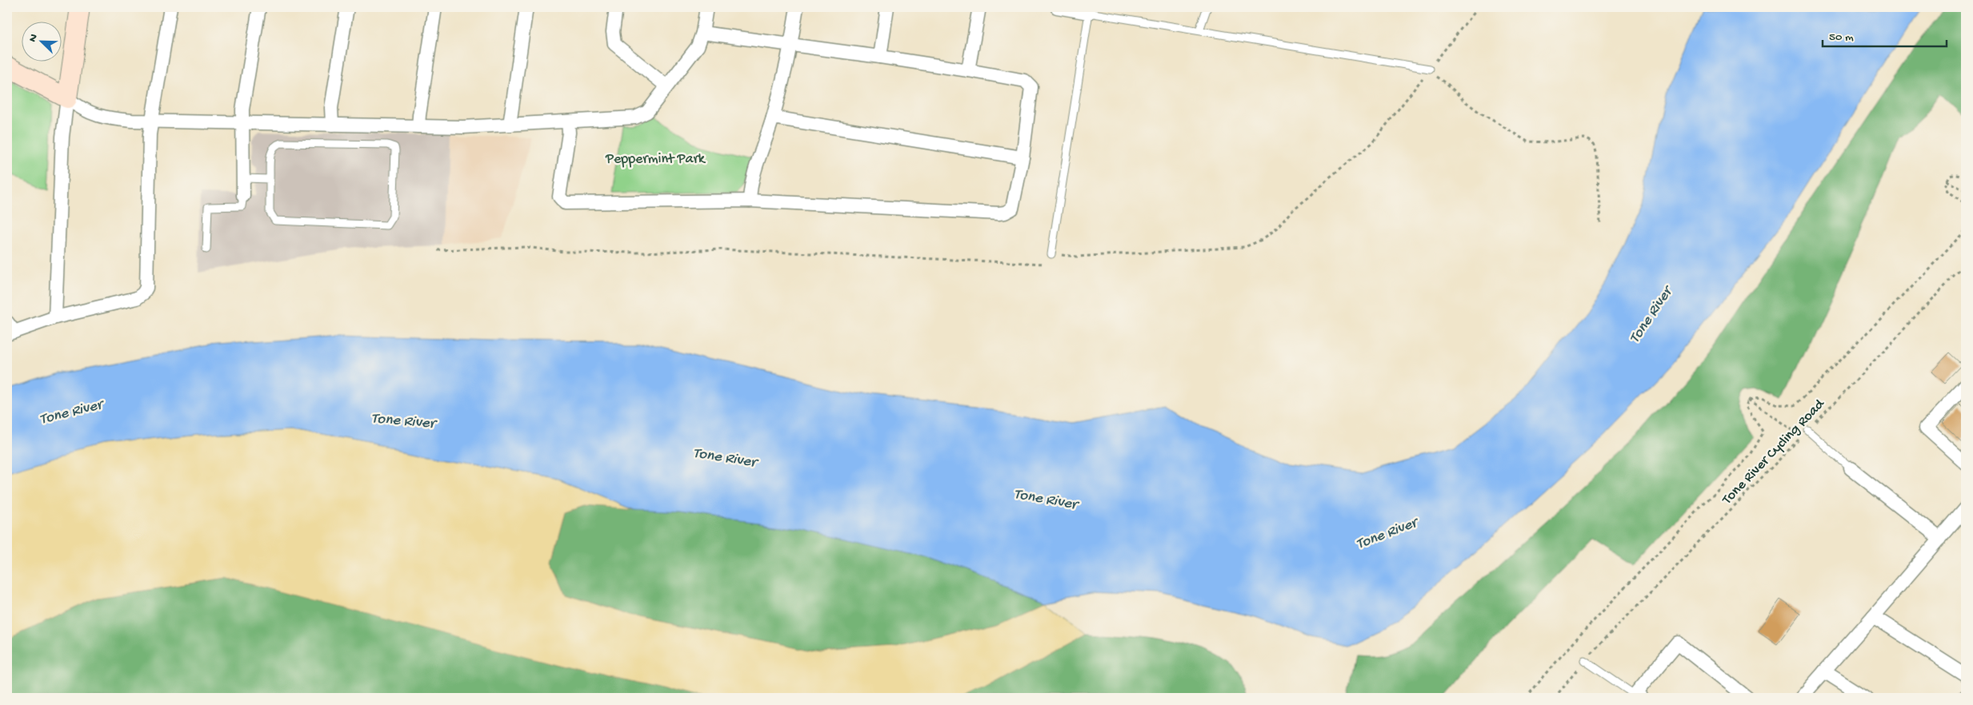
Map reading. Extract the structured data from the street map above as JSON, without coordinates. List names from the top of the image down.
{
  "streets": {
    "path": ["Tone River Cycling Road"]
  },
  "water": ["Tone River"],
  "parks": ["Peppermint Park"],
  "scale_bar": "50 m",
  "north": "top left"
}
